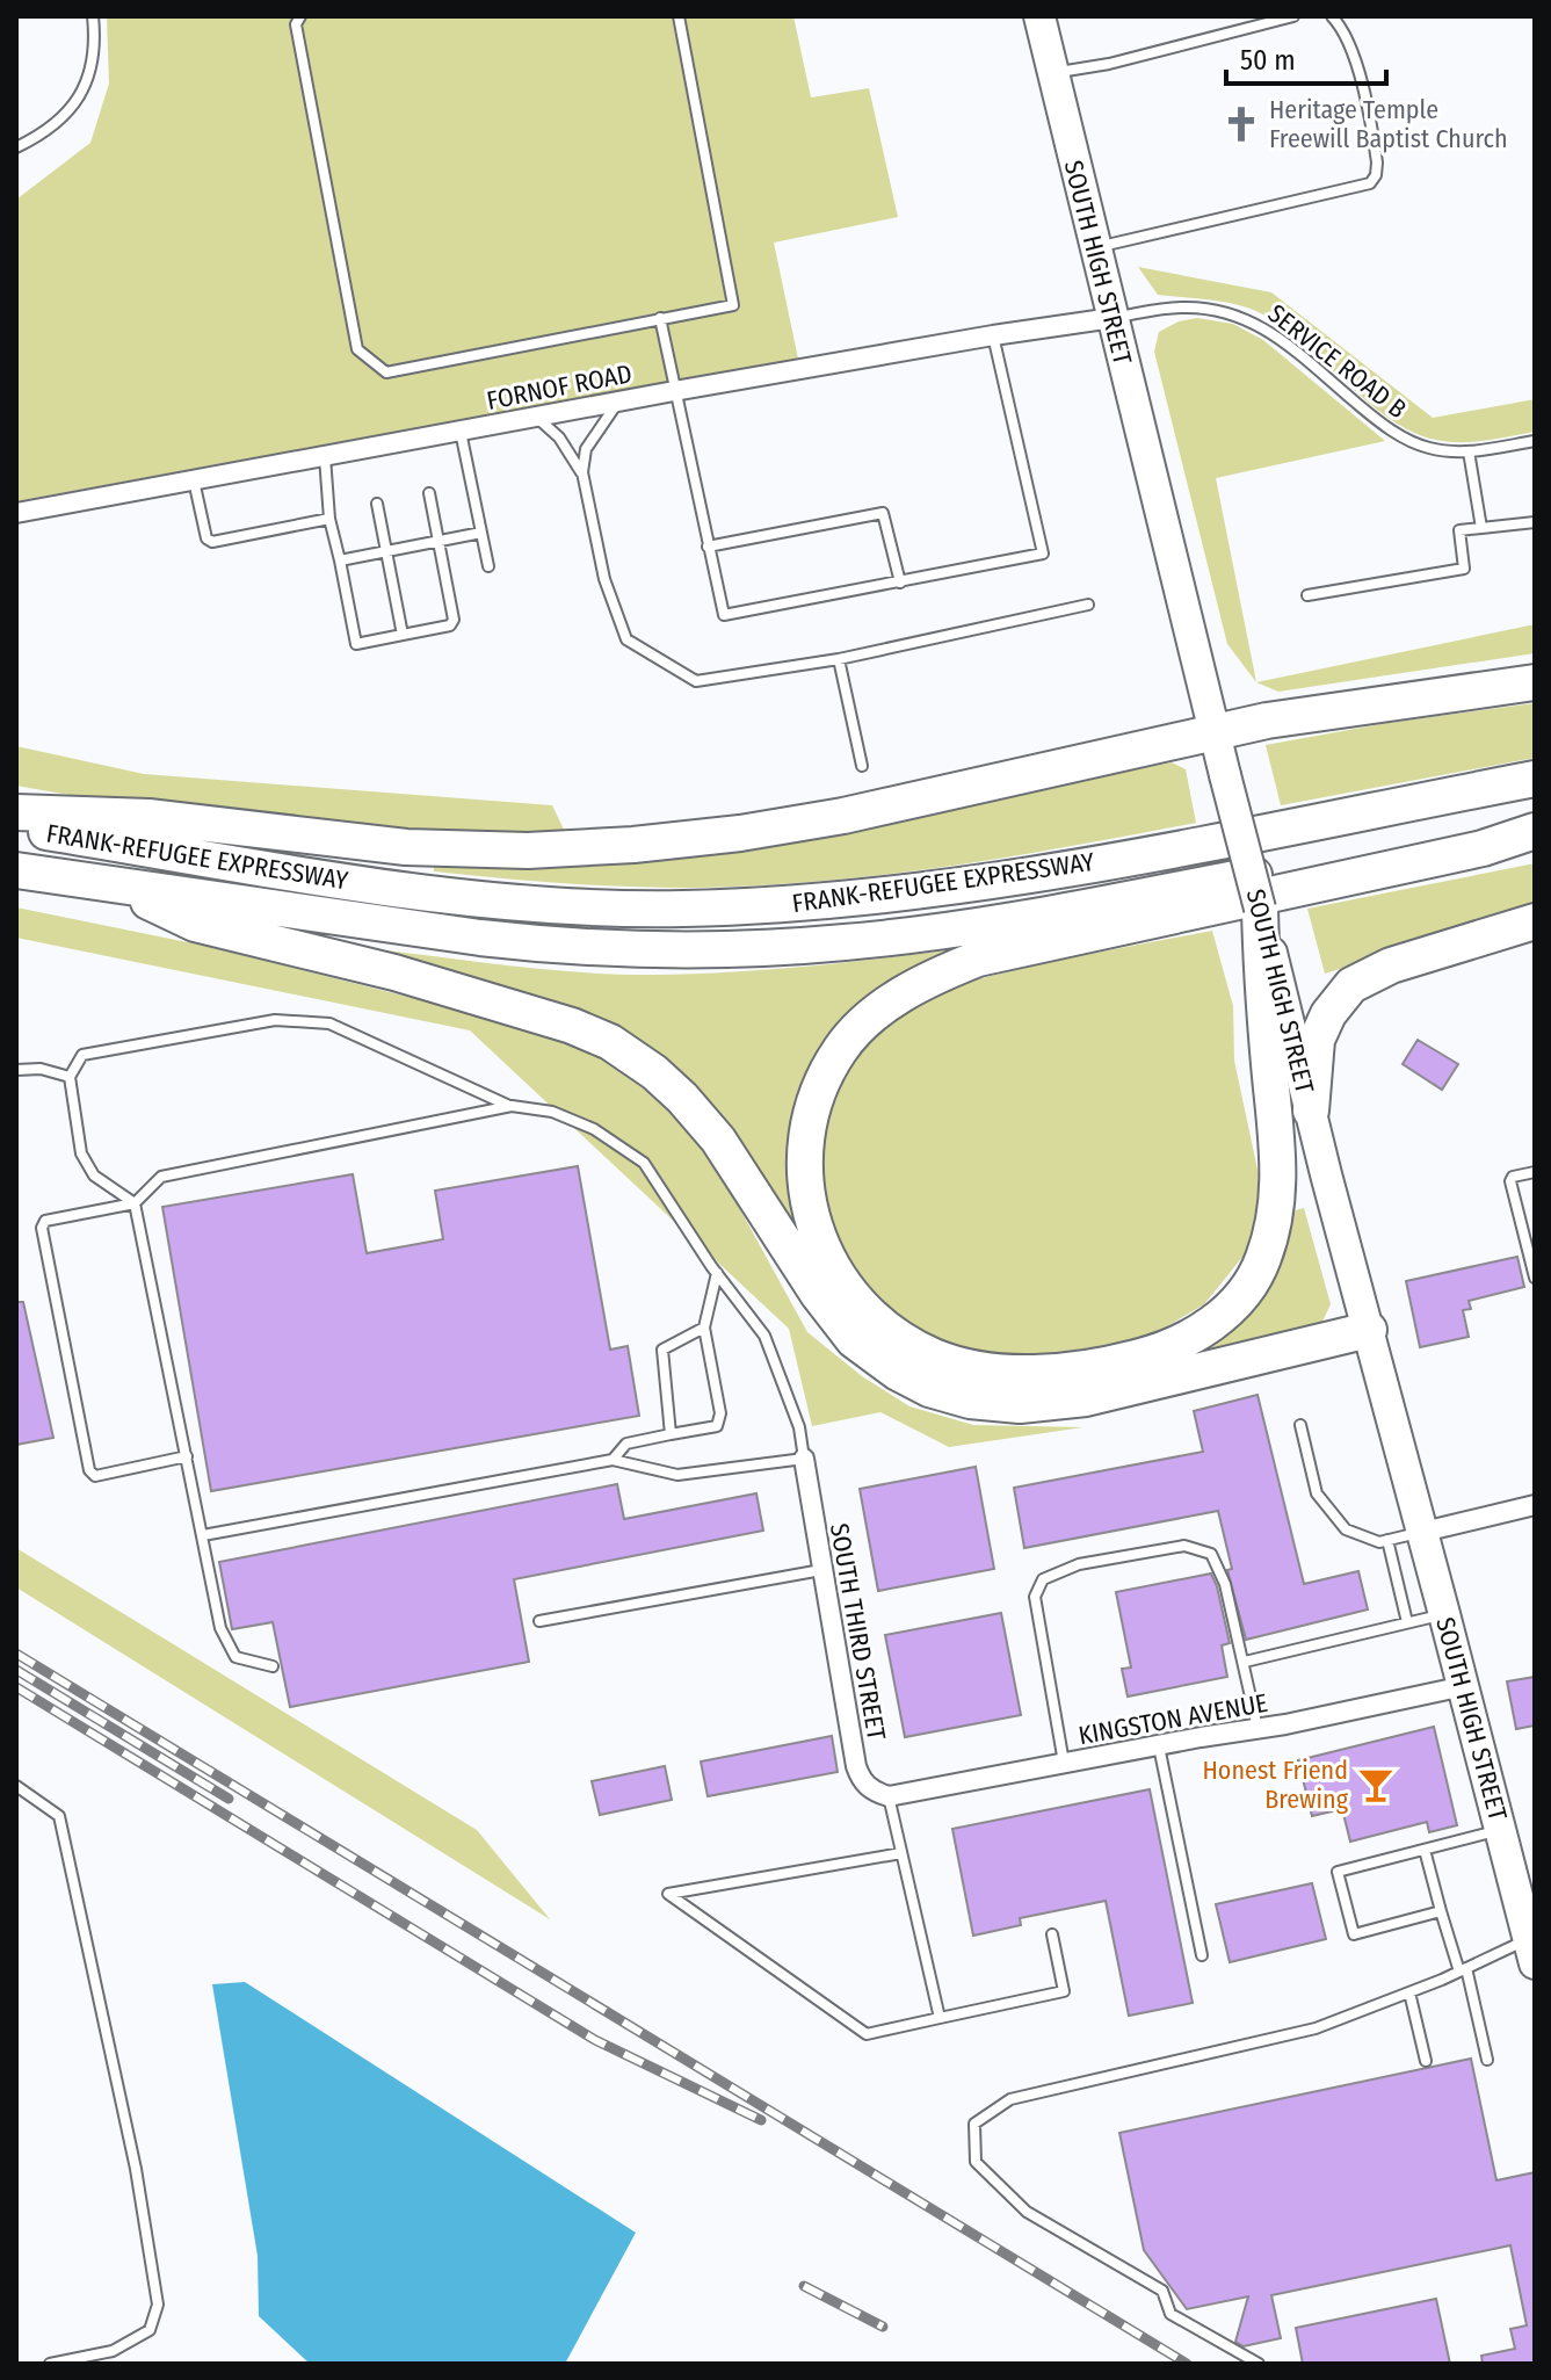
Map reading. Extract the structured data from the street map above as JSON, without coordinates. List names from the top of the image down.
{
  "streets": {
    "highway": ["FRANK-REFUGEE EXPRESSWAY"],
    "main road": ["SOUTH HIGH STREET"],
    "street": ["FORNOF ROAD", "SOUTH THIRD STREET", "KINGSTON AVENUE"],
    "lane": ["SERVICE ROAD B"]
  },
  "crossings": [
    ["SOUTH HIGH STREET", "SERVICE ROAD B"],
    ["SOUTH HIGH STREET", "FORNOF ROAD"],
    ["SOUTH HIGH STREET", "KINGSTON AVENUE"],
    ["SERVICE ROAD B", "FORNOF ROAD"],
    ["SOUTH THIRD STREET", "KINGSTON AVENUE"]
  ],
  "places": {
    "church": ["Heritage Temple Freewill Baptist Church"],
    "bar": ["Honest Friend Brewing"]
  },
  "scale_bar": "50 m"
}
